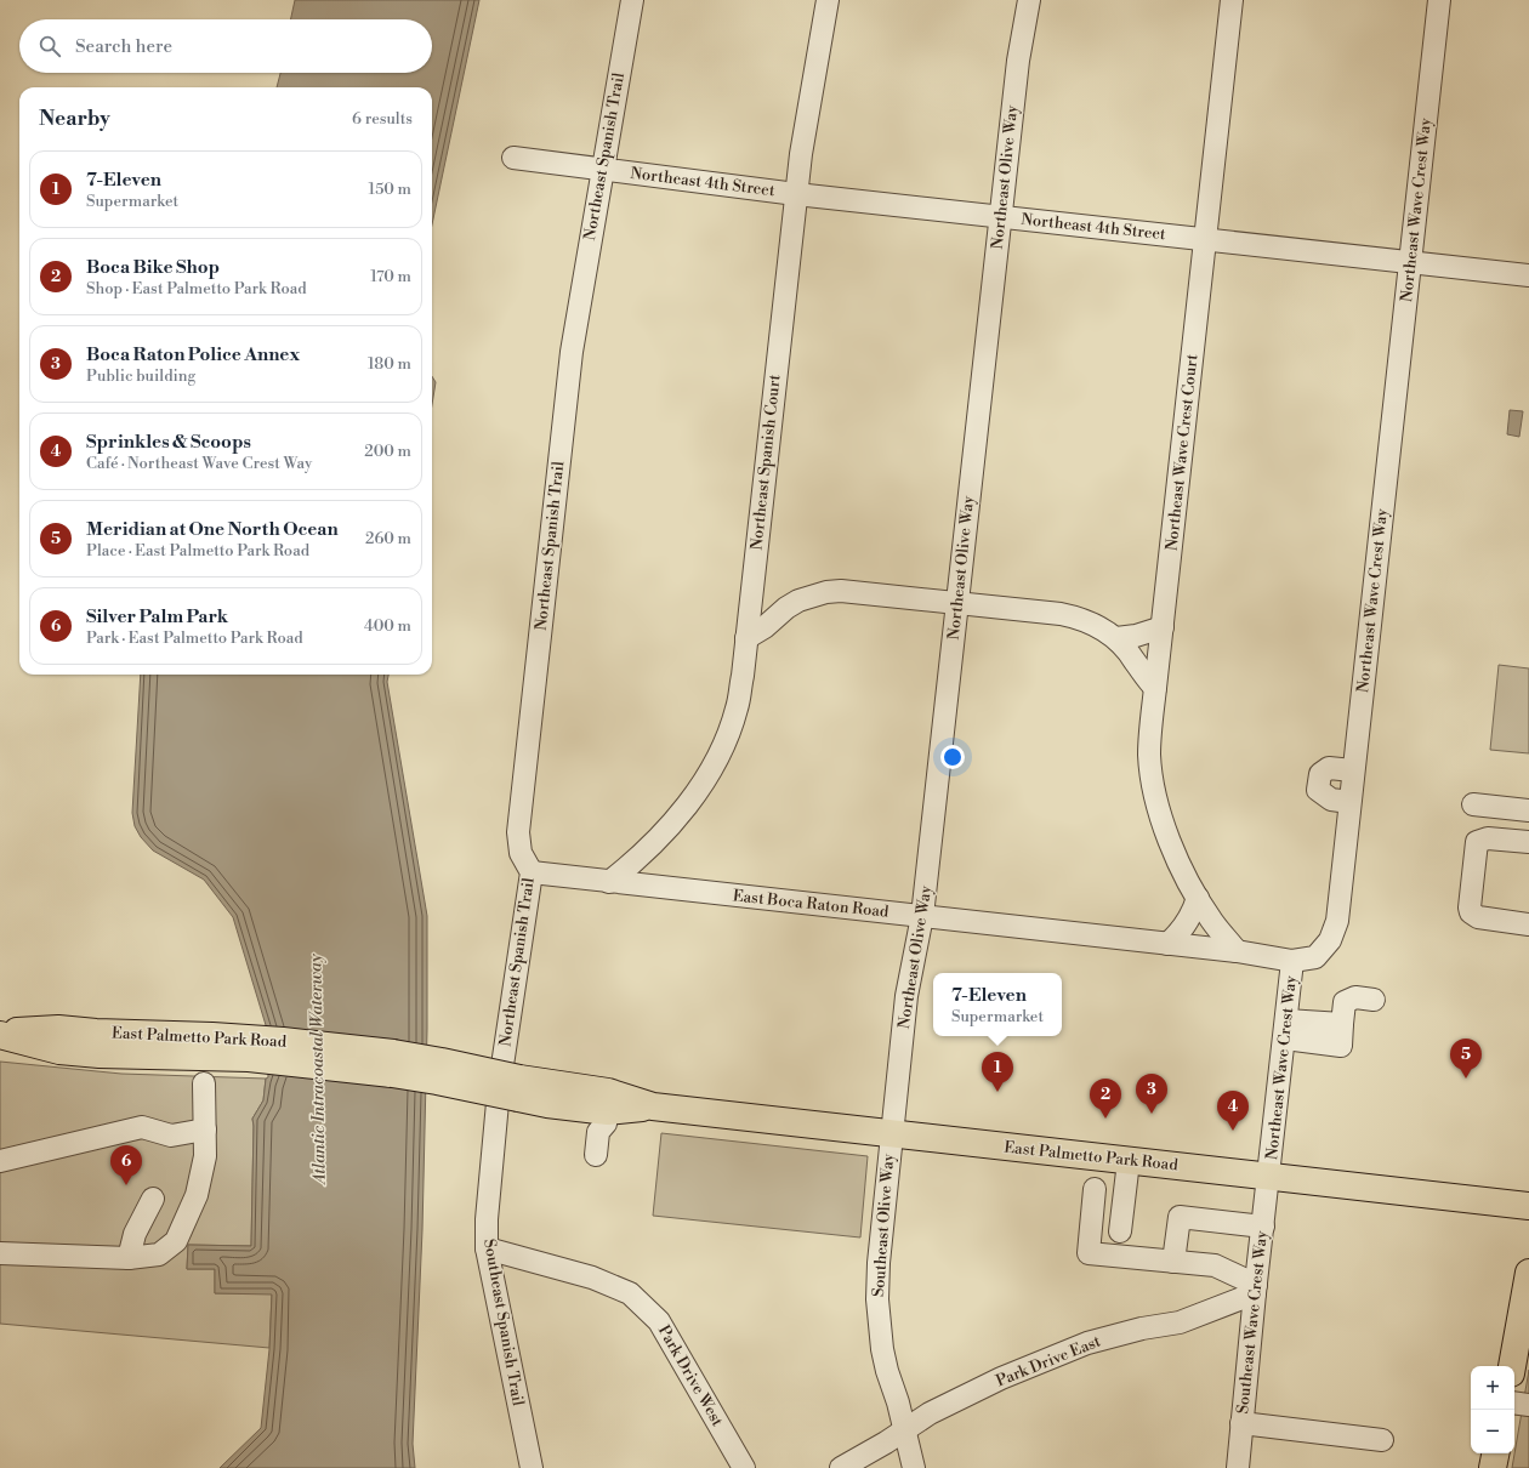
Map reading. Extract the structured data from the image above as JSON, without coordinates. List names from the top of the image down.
{
  "streets": {
    "main road": ["East Palmetto Park Road"],
    "street": [
      "Northeast Spanish Trail",
      "Northeast Olive Way",
      "Northeast 4th Street",
      "Northeast Wave Crest Way",
      "Northeast Wave Crest Court",
      "Northeast Spanish Court",
      "East Boca Raton Road",
      "Southeast Olive Way",
      "Southeast Spanish Trail",
      "Southeast Wave Crest Way",
      "Park Drive East",
      "Park Drive West"
    ]
  },
  "crossings": [
    ["Northeast Spanish Trail", "Northeast 4th Street"],
    ["Northeast Spanish Trail", "East Boca Raton Road"],
    ["Northeast Spanish Trail", "East Palmetto Park Road"],
    ["Northeast Spanish Trail", "Southeast Spanish Trail"],
    ["Northeast Olive Way", "Northeast 4th Street"],
    ["Northeast Olive Way", "East Boca Raton Road"],
    ["Northeast Olive Way", "East Palmetto Park Road"],
    ["Northeast Olive Way", "Southeast Olive Way"],
    ["Northeast 4th Street", "Northeast Wave Crest Way"],
    ["Northeast 4th Street", "Northeast Wave Crest Court"],
    ["Northeast 4th Street", "Northeast Spanish Court"],
    ["Northeast Wave Crest Way", "East Boca Raton Road"],
    ["Northeast Wave Crest Way", "East Palmetto Park Road"],
    ["Northeast Wave Crest Way", "Southeast Wave Crest Way"],
    ["Northeast Wave Crest Court", "East Boca Raton Road"],
    ["Northeast Spanish Court", "East Boca Raton Road"],
    ["East Palmetto Park Road", "Southeast Olive Way"],
    ["East Palmetto Park Road", "Southeast Spanish Trail"],
    ["East Palmetto Park Road", "Southeast Wave Crest Way"],
    ["Southeast Olive Way", "Park Drive East"],
    ["Southeast Spanish Trail", "Park Drive West"],
    ["Southeast Wave Crest Way", "Park Drive East"]
  ],
  "water": ["Atlantic Intracoastal Waterway"],
  "page": {
    "search": "Search here",
    "heading": ["Nearby", "6 results"],
    "list": [
      {
        "mark": "1",
        "name": "7-Eleven",
        "note": "Supermarket",
        "value": "150 m"
      },
      {
        "mark": "2",
        "name": "Boca Bike Shop",
        "note": "Shop · East Palmetto Park Road",
        "value": "170 m"
      },
      {
        "mark": "3",
        "name": "Boca Raton Police Annex",
        "note": "Public building",
        "value": "180 m"
      },
      {
        "mark": "4",
        "name": "Sprinkles & Scoops",
        "note": "Café · Northeast Wave Crest Way",
        "value": "200 m"
      },
      {
        "mark": "5",
        "name": "Meridian at One North Ocean",
        "note": "Place · East Palmetto Park Road",
        "value": "260 m"
      },
      {
        "mark": "6",
        "name": "Silver Palm Park",
        "note": "Park · East Palmetto Park Road",
        "value": "400 m"
      }
    ],
    "popup": ["7-Eleven", "Supermarket"],
    "pins": [
      "5",
      "1",
      "3",
      "2",
      "4",
      "6"
    ],
    "map_buttons": ["+", "−"]
  }
}
